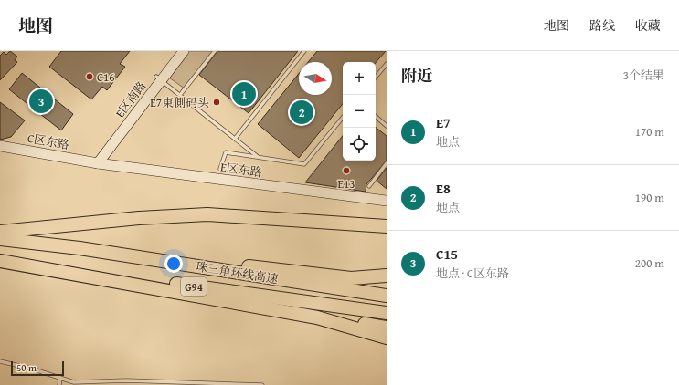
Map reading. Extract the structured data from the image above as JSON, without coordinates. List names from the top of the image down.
{
  "streets": {
    "highway": ["珠三角环线高速", "G94"],
    "street": ["E区南路", "C区东路", "E区东路"]
  },
  "crossings": [
    ["C区东路", "E区东路"]
  ],
  "places": ["C16", "E7東側码头", "E13"],
  "scale_bar": "50 m",
  "north": "right",
  "page": {
    "header": "地图",
    "nav": ["地图", "路线", "收藏"],
    "heading": ["附近", "3个结果"],
    "map_buttons": ["+", "−"],
    "pins": ["1", "3", "2"],
    "list": [
      {
        "mark": "1",
        "name": "E7",
        "note": "地点",
        "value": "170 m"
      },
      {
        "mark": "2",
        "name": "E8",
        "note": "地点",
        "value": "190 m"
      },
      {
        "mark": "3",
        "name": "C15",
        "note": "地点 · C区东路",
        "value": "200 m"
      }
    ],
    "scale": "50 m"
  }
}
